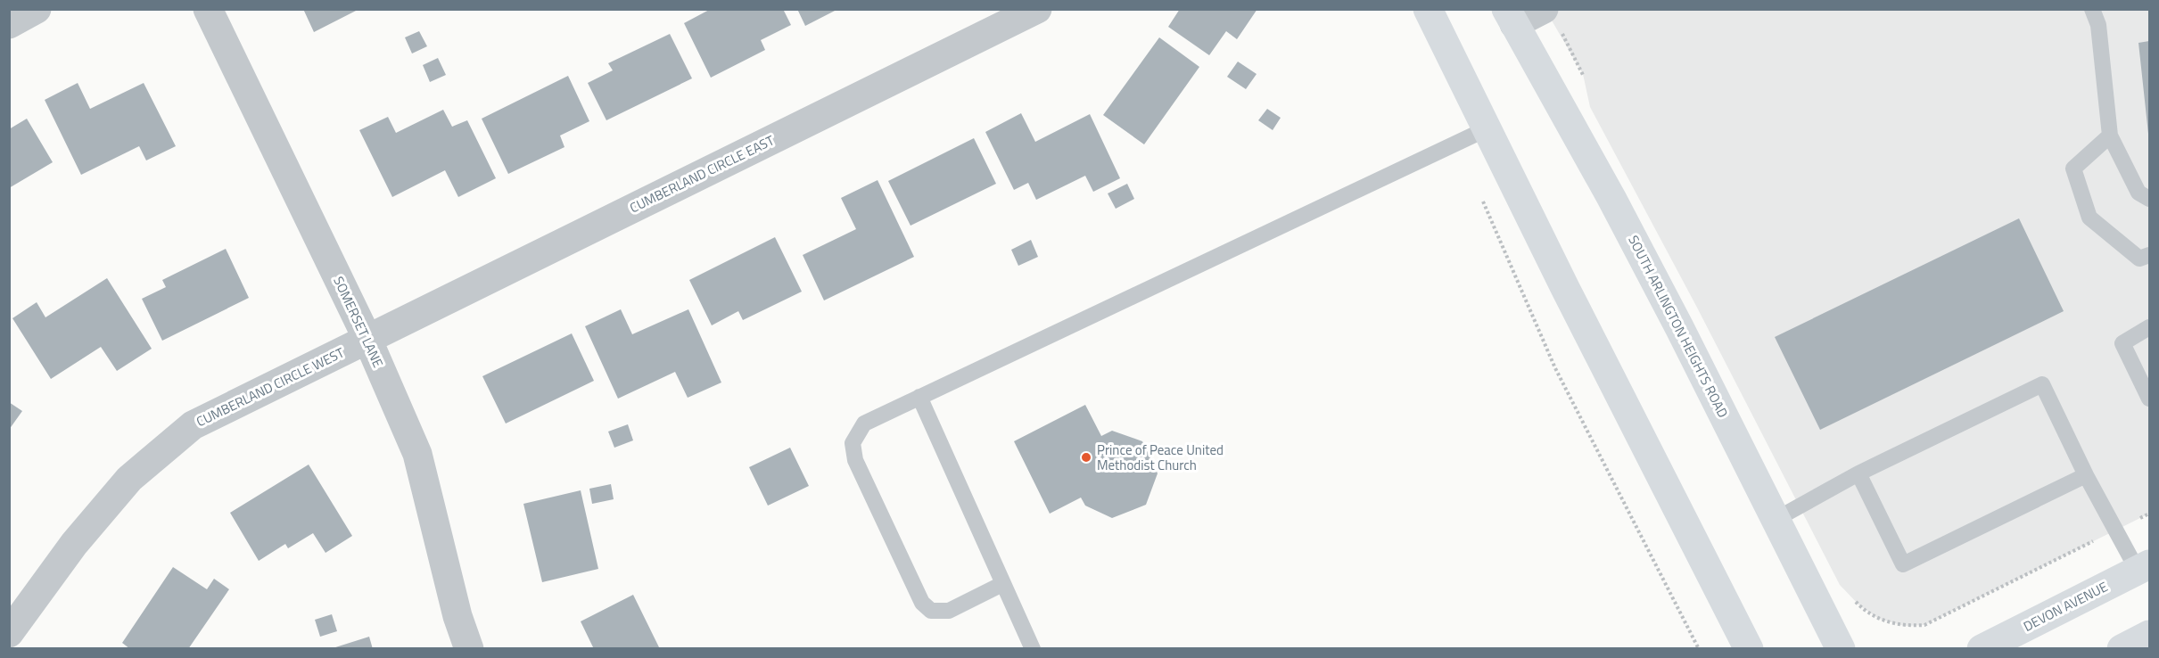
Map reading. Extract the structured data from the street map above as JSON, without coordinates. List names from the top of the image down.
{
  "streets": {
    "main road": ["SOUTH ARLINGTON HEIGHTS ROAD", "DEVON AVENUE"],
    "street": ["CUMBERLAND CIRCLE EAST", "SOMERSET LANE", "CUMBERLAND CIRCLE WEST"]
  },
  "crossings": [
    ["CUMBERLAND CIRCLE EAST", "SOMERSET LANE"],
    ["CUMBERLAND CIRCLE EAST", "CUMBERLAND CIRCLE WEST"],
    ["SOMERSET LANE", "CUMBERLAND CIRCLE WEST"]
  ],
  "places": ["Prince of Peace United Methodist Church"]
}
